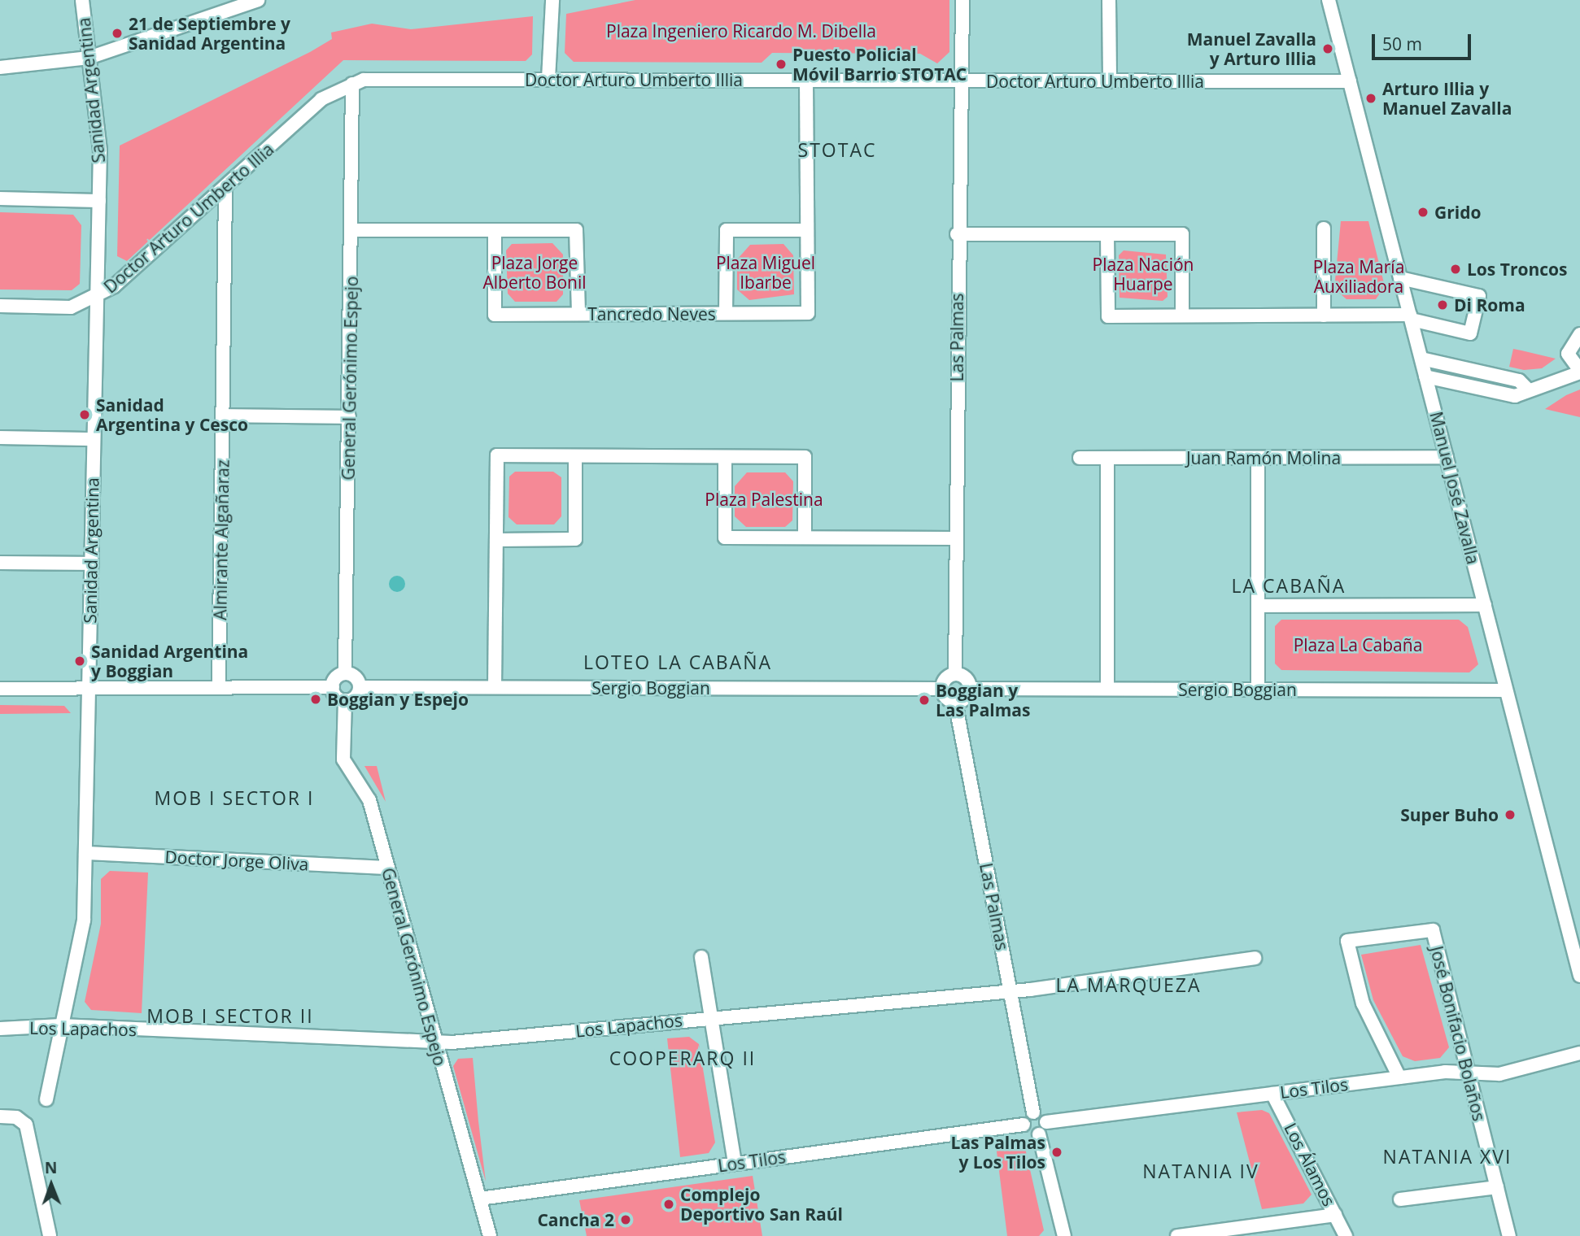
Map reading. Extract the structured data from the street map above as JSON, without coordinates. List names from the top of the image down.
{
  "streets": {
    "street": [
      "Doctor Arturo Umberto Illia",
      "Sanidad Argentina",
      "Tancredo Neves",
      "Las Palmas",
      "General Gerónimo Espejo",
      "Juan Ramón Molina",
      "Manuel José Zavalla",
      "Almirante Algañaraz",
      "Sergio Boggian",
      "Doctor Jorge Oliva",
      "Los Lapachos",
      "José Bonifacio Bolaños",
      "Los Tilos",
      "Los Álamos"
    ]
  },
  "crossings": [
    ["Doctor Arturo Umberto Illia", "Sanidad Argentina"],
    ["Doctor Arturo Umberto Illia", "Tancredo Neves"],
    ["Doctor Arturo Umberto Illia", "Las Palmas"],
    ["Doctor Arturo Umberto Illia", "General Gerónimo Espejo"],
    ["Doctor Arturo Umberto Illia", "Manuel José Zavalla"],
    ["Doctor Arturo Umberto Illia", "Almirante Algañaraz"],
    ["Sanidad Argentina", "Doctor Jorge Oliva"],
    ["Sanidad Argentina", "Los Lapachos"],
    ["Tancredo Neves", "General Gerónimo Espejo"],
    ["Las Palmas", "Los Lapachos"],
    ["General Gerónimo Espejo", "Sergio Boggian"],
    ["General Gerónimo Espejo", "Doctor Jorge Oliva"],
    ["General Gerónimo Espejo", "Los Lapachos"],
    ["General Gerónimo Espejo", "Los Tilos"],
    ["Juan Ramón Molina", "Manuel José Zavalla"],
    ["Manuel José Zavalla", "Sergio Boggian"],
    ["José Bonifacio Bolaños", "Los Tilos"],
    ["Los Tilos", "Los Álamos"]
  ],
  "districts": [
    "STOTAC",
    "LA CABAÑA",
    "LOTEO LA CABAÑA",
    "MOB I SECTOR I",
    "LA MARQUEZA",
    "MOB I SECTOR II",
    "COOPERARQ II",
    "NATANIA XVI",
    "NATANIA IV"
  ],
  "parks": [
    "Plaza Ingeniero Ricardo M. Dibella",
    "Plaza Jorge Alberto Bonil",
    "Plaza Miguel Ibarbe",
    "Plaza Nación Huarpe",
    "Plaza María Auxiliadora",
    "Plaza Palestina",
    "Plaza La Cabaña"
  ],
  "places": [
    "21 de Septiembre y Sanidad Argentina",
    "Manuel Zavalla y Arturo Illia",
    "Puesto Policial Móvil Barrio STOTAC",
    "Arturo Illia y Manuel Zavalla",
    "Grido",
    "Los Troncos",
    "Di Roma",
    "Sanidad Argentina y Cesco",
    "Sanidad Argentina y Boggian",
    "Boggian y Espejo",
    "Boggian y Las Palmas",
    "Super Buho",
    "Las Palmas y Los Tilos",
    "Complejo Deportivo San Raúl",
    "Cancha 2"
  ],
  "scale_bar": "50 m",
  "north": "top"
}
